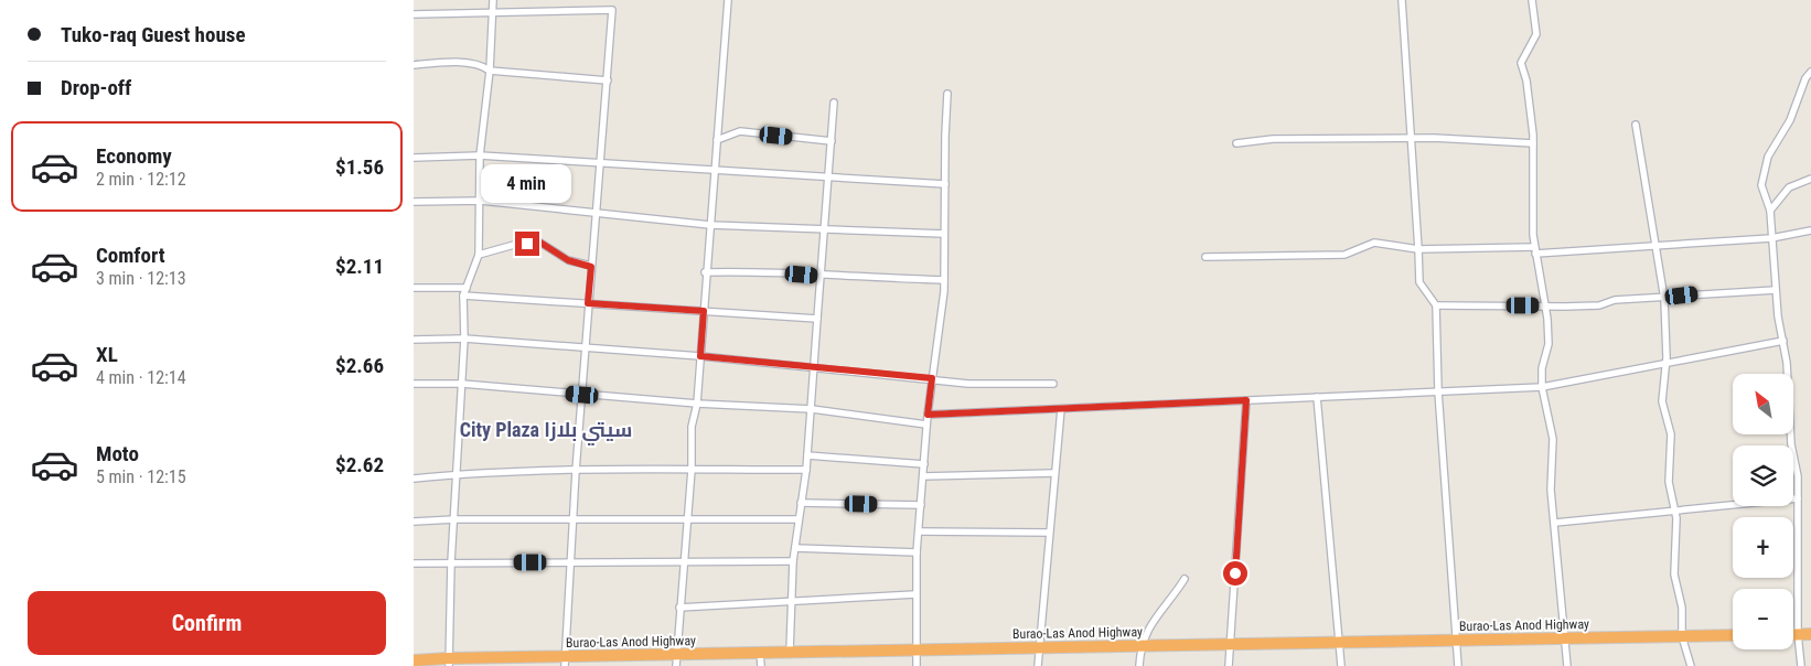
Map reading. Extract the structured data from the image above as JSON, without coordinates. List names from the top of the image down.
{
  "streets": {
    "highway": ["Burao-Las Anod Highway"]
  },
  "districts": ["City Plaza سيتي بلازا"],
  "north": "top left",
  "page": {
    "banner": ["Tuko-raq Guest house", "Drop-off"],
    "list": [
      {
        "name": "Economy",
        "note": "2 min · 12:12",
        "value": "$1.56"
      },
      {
        "name": "Comfort",
        "note": "3 min · 12:13",
        "value": "$2.11"
      },
      {
        "name": "XL",
        "note": "4 min · 12:14",
        "value": "$2.66"
      },
      {
        "name": "Moto",
        "note": "5 min · 12:15",
        "value": "$2.62"
      }
    ],
    "bubble": "4 min",
    "map_buttons": ["+", "−"],
    "buttons": "Confirm"
  }
}
